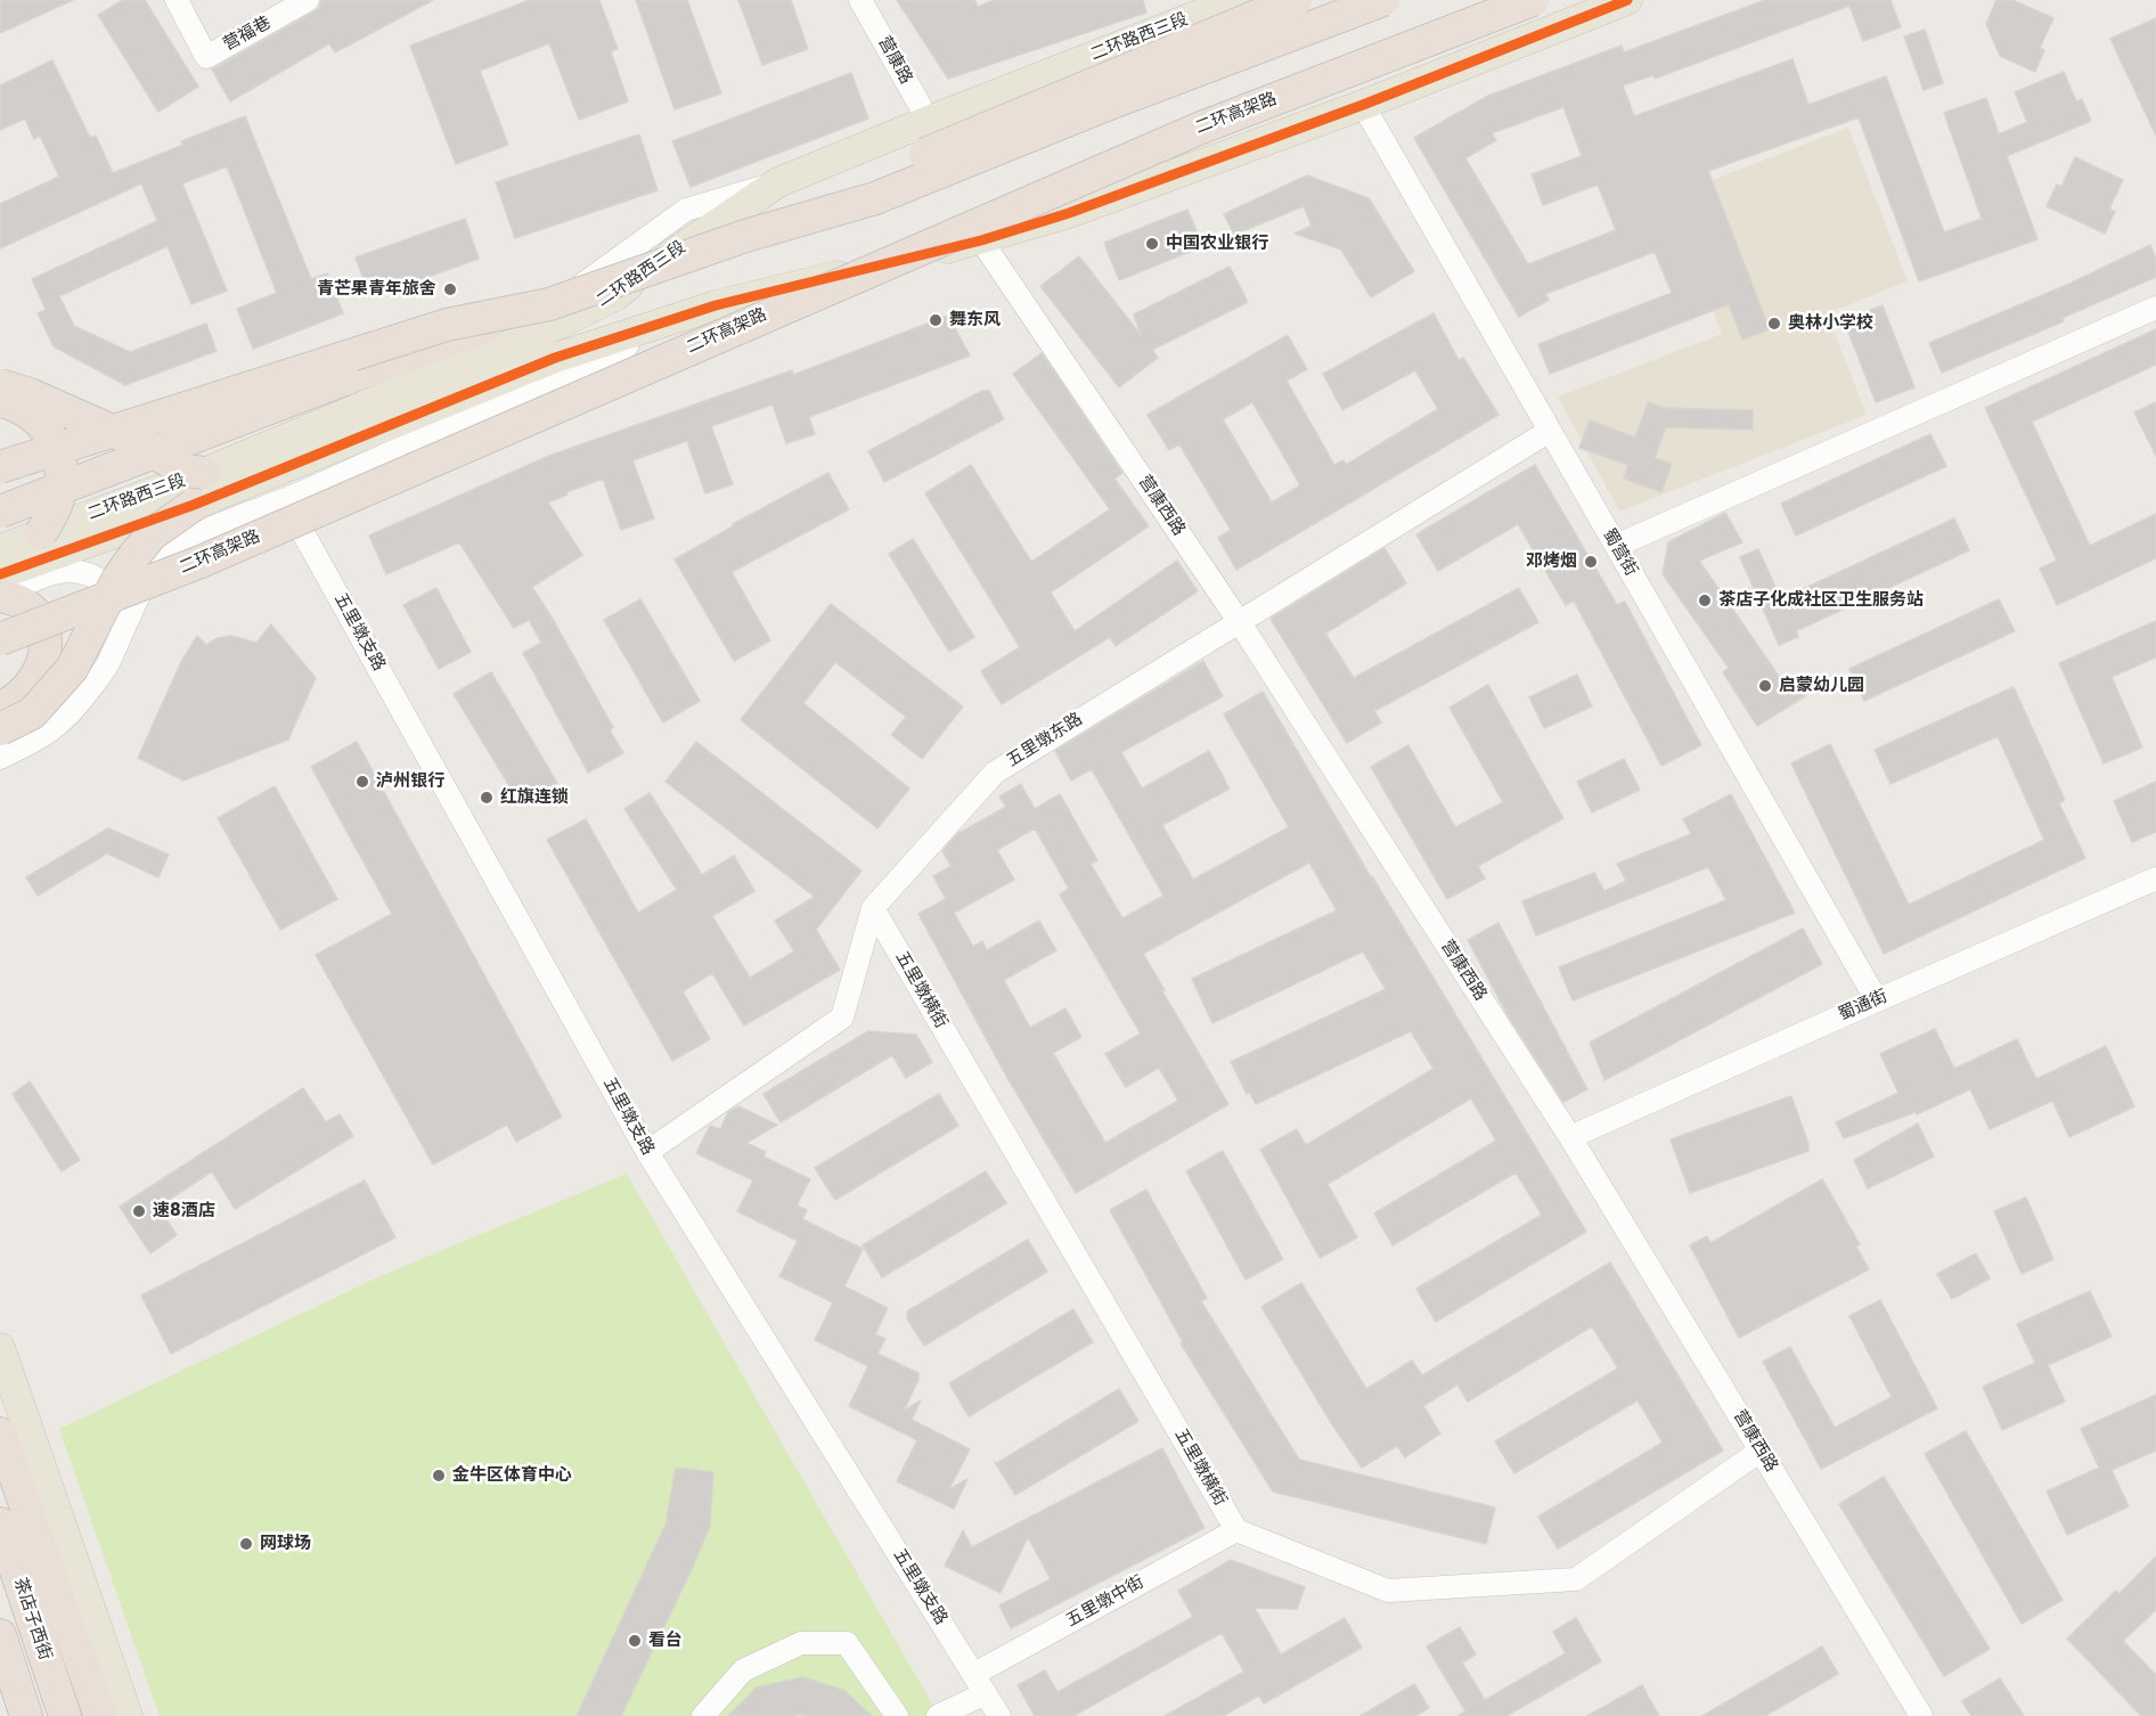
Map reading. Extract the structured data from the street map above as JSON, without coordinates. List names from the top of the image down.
{
  "streets": {
    "highway": ["二环高架路", "茶店子西街"],
    "main road": ["二环路西三段"],
    "street": [
      "营福巷",
      "营康路",
      "营康西路",
      "蜀营街",
      "五里墩支路",
      "五里墩东路",
      "五里墩横街",
      "蜀通街",
      "五里墩中街"
    ]
  },
  "crossings": [
    ["二环路西三段", "营康路"],
    ["二环路西三段", "营康西路"],
    ["二环路西三段", "蜀营街"],
    ["营康西路", "五里墩东路"],
    ["营康西路", "蜀通街"],
    ["蜀营街", "五里墩东路"],
    ["蜀营街", "蜀通街"],
    ["五里墩支路", "五里墩东路"],
    ["五里墩支路", "五里墩中街"],
    ["五里墩东路", "五里墩横街"],
    ["五里墩横街", "五里墩中街"]
  ],
  "places": [
    "中国农业银行",
    "青芒果青年旅舍",
    "舞东风",
    "奥林小学校",
    "邓烤烟",
    "茶店子化成社区卫生服务站",
    "启蒙幼儿园",
    "泸州银行",
    "红旗连锁",
    "速8酒店",
    "金牛区体育中心",
    "网球场",
    "看台"
  ]
}
